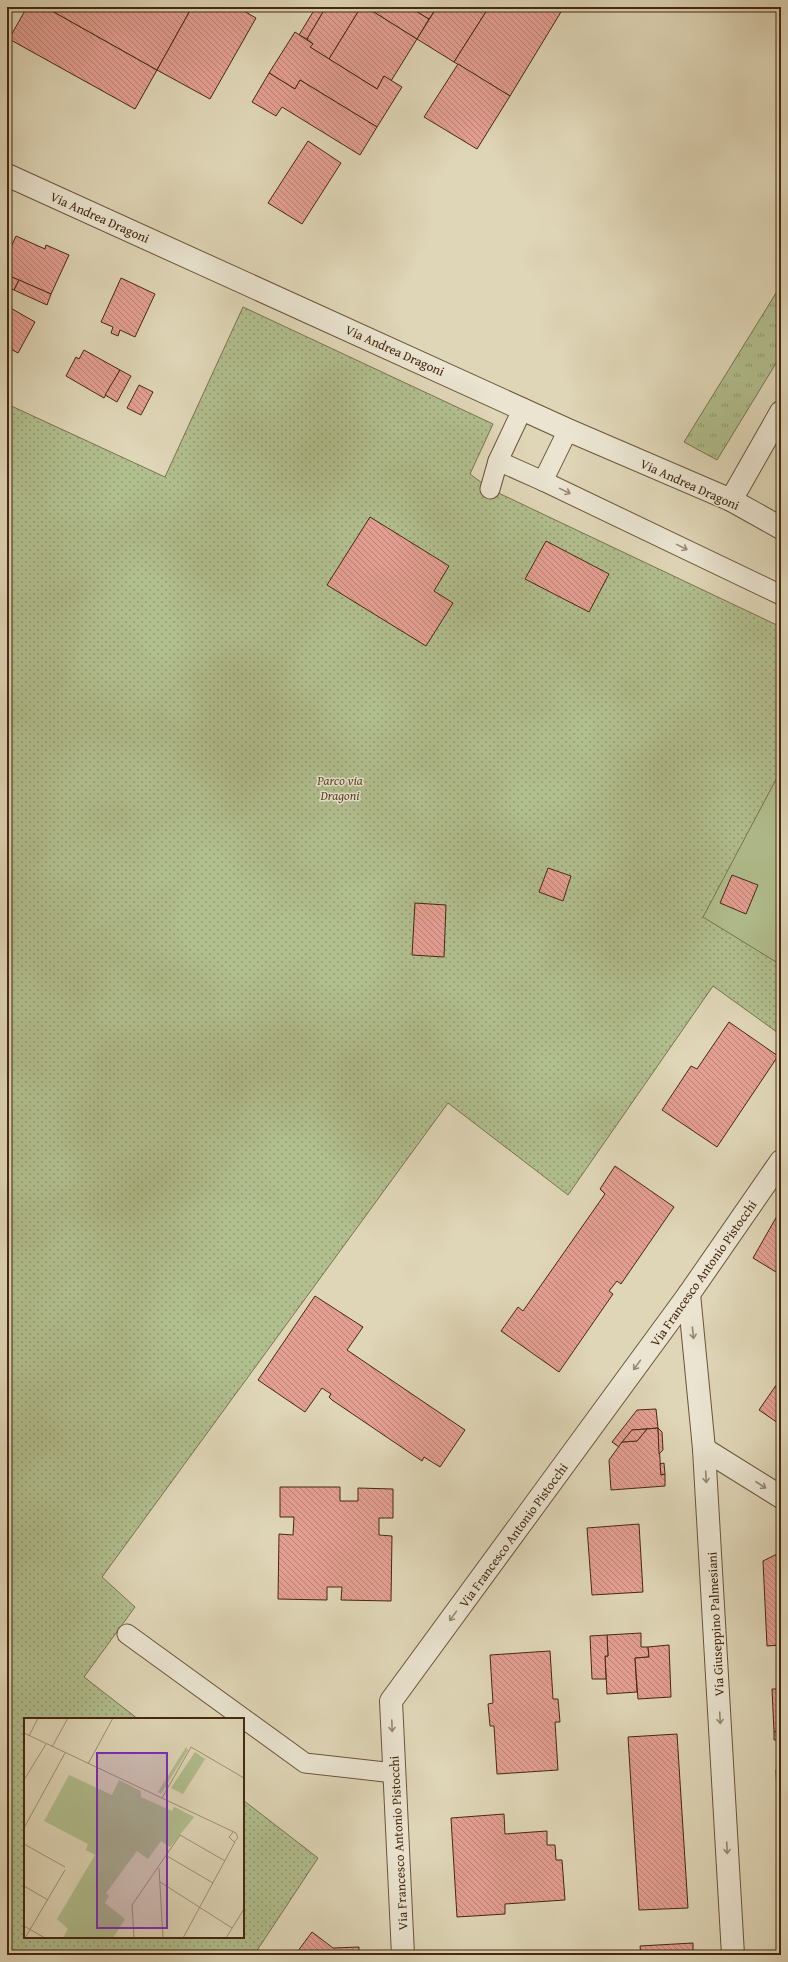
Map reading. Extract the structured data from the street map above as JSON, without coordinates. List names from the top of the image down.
{
  "streets": {
    "street": ["Via Andrea Dragoni", "Via Francesco Antonio Pistocchi", "Via Giuseppino Palmesiani"]
  },
  "crossings": [
    ["Via Francesco Antonio Pistocchi", "Via Giuseppino Palmesiani"]
  ],
  "one_way": ["Via Francesco Antonio Pistocchi", "Via Giuseppino Palmesiani"],
  "parks": ["Parco via Dragoni"]
}
